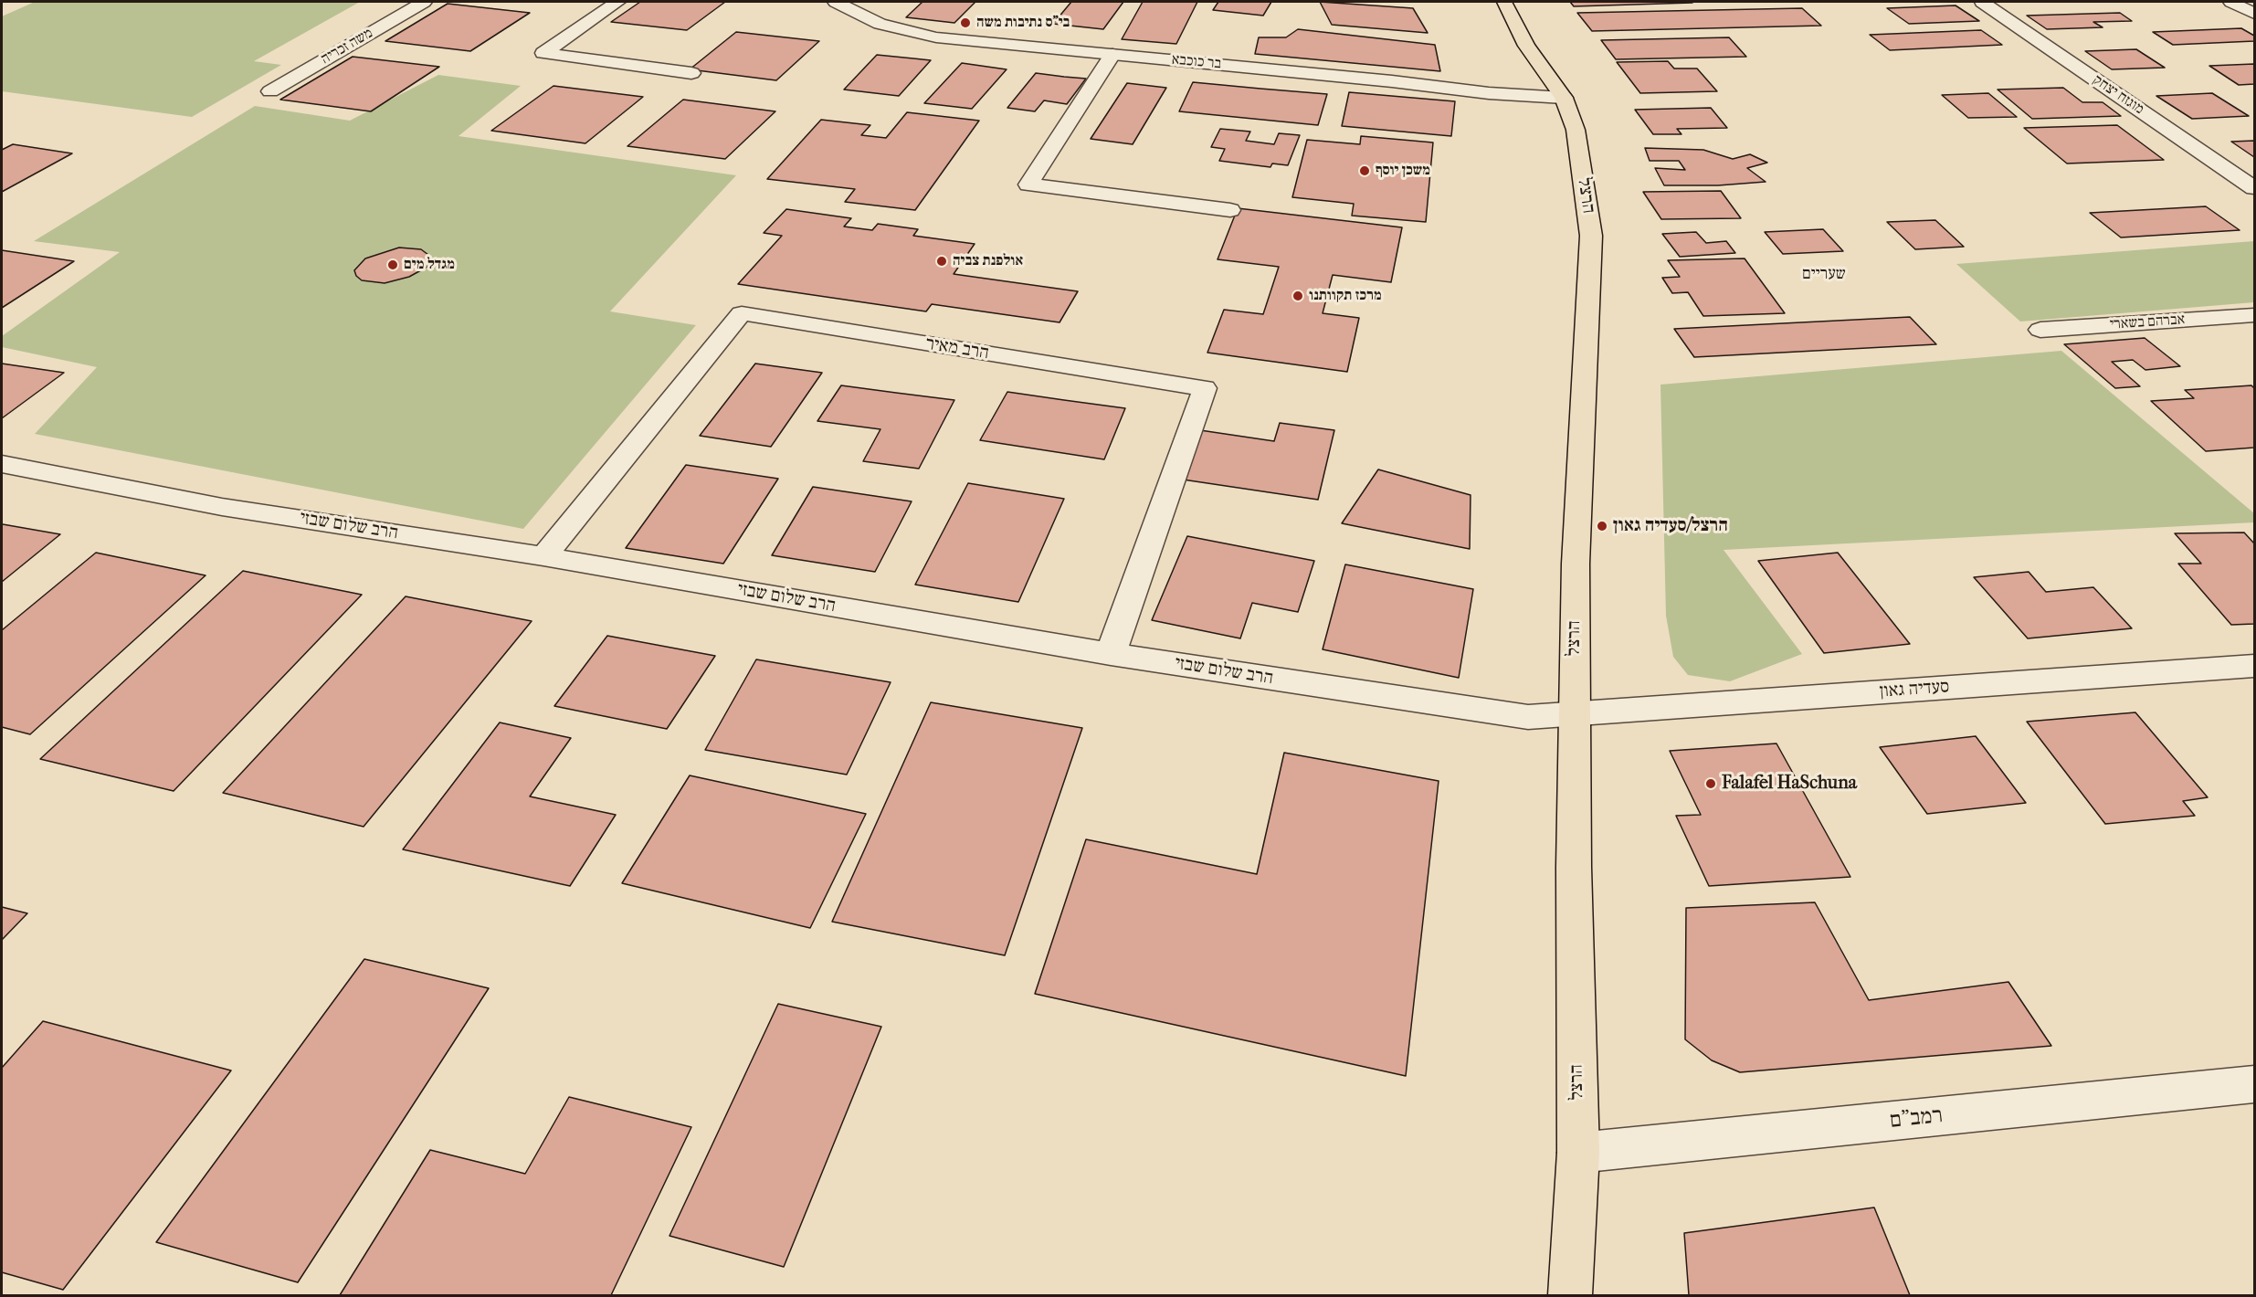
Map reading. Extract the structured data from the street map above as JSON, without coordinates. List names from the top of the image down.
{
  "streets": {
    "main road": ["הרצל"],
    "street": [
      "משה זכריה",
      "בר כוכבא",
      "מוגזח יצחק",
      "אברהם בשארי",
      "הרב מאיר",
      "הרב שלום שבזי",
      "סעדיה גאון",
      "רמב\"ם"
    ]
  },
  "crossings": [
    ["בר כוכבא", "הרצל"],
    ["הרצל", "הרב שלום שבזי"],
    ["הרצל", "סעדיה גאון"],
    ["הרצל", "רמב\"ם"],
    ["הרב מאיר", "הרב שלום שבזי"],
    ["הרב שלום שבזי", "סעדיה גאון"]
  ],
  "districts": ["שעריים"],
  "places": [
    "בי\"ס נתיבות משה",
    "משכן יוסף",
    "אולפנת צביה",
    "מגדל מים",
    "מרכז תקוותנו",
    "הרצל/סעדיה גאון",
    "Falafel HaSchuna"
  ]
}
